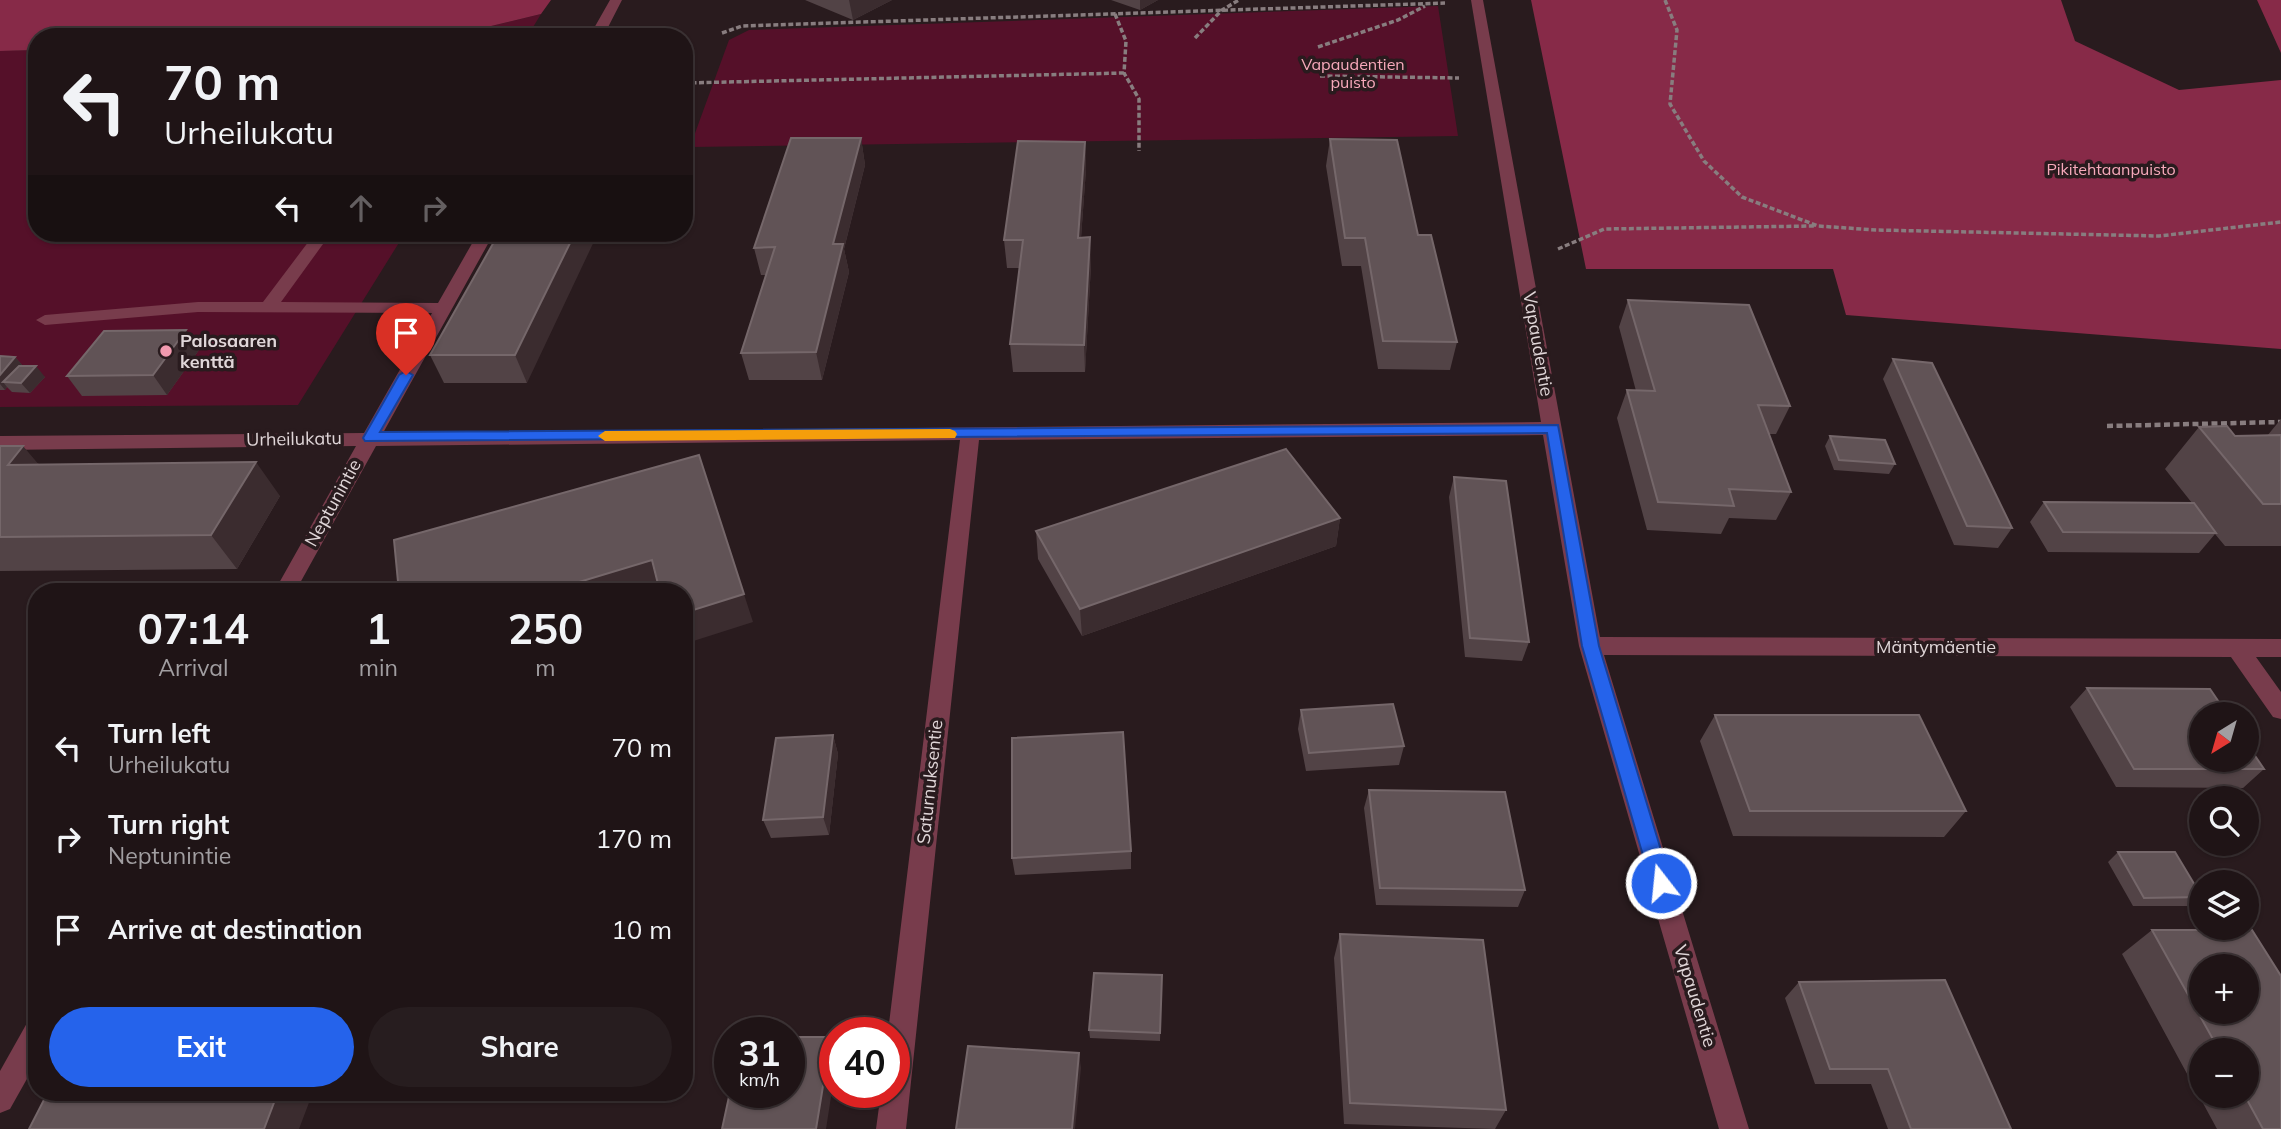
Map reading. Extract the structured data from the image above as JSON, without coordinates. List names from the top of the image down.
{
  "streets": {
    "street": [
      "Vapaudentie",
      "Urheilukatu",
      "Neptunintie",
      "Mäntymäentie",
      "Saturnuksentie"
    ]
  },
  "crossings": [
    ["Vapaudentie", "Urheilukatu"],
    ["Vapaudentie", "Mäntymäentie"],
    ["Urheilukatu", "Neptunintie"],
    ["Urheilukatu", "Saturnuksentie"]
  ],
  "parks": ["Vapaudentien puisto", "Pikitehtaanpuisto"],
  "places": ["Palosaaren kenttä"],
  "north": "bottom left",
  "page": {
    "turn": ["70 m", "Urheilukatu"],
    "eta": [
      "07:14",
      "Arrival",
      "1",
      "min",
      "250",
      "m"
    ],
    "map_buttons": ["+", "−"],
    "list": [
      {
        "name": "Turn left",
        "note": "Urheilukatu",
        "value": "70 m"
      },
      {
        "name": "Turn right",
        "note": "Neptunintie",
        "value": "170 m"
      },
      {
        "name": "Arrive at destination",
        "value": "10 m"
      }
    ],
    "buttons": ["Exit", "Share"],
    "speed": "31 km/h",
    "limit": "40"
  }
}
